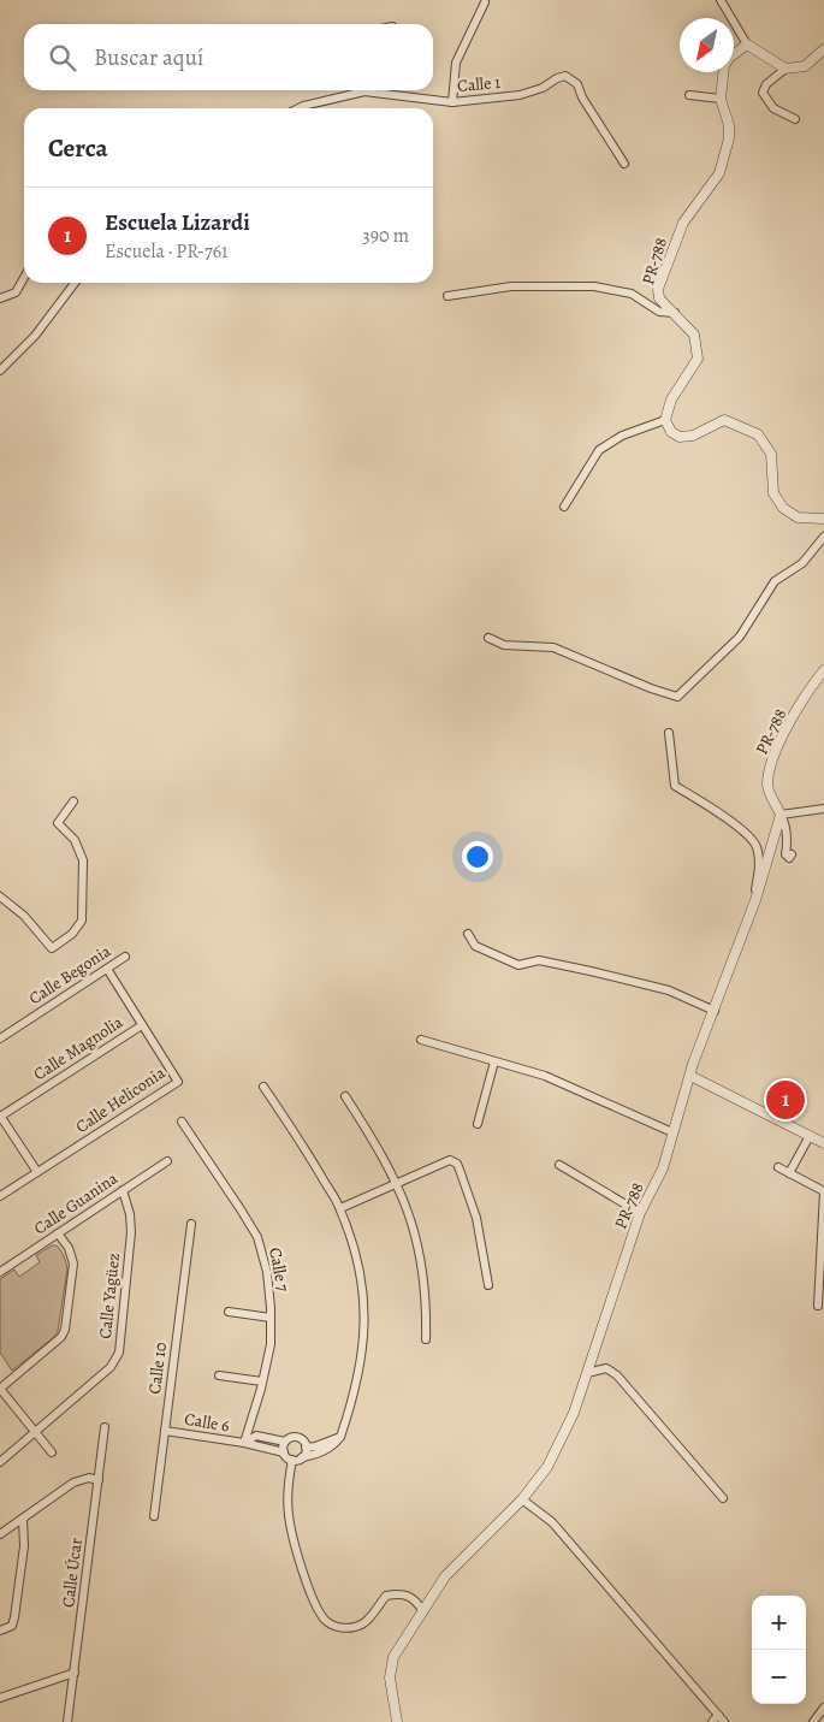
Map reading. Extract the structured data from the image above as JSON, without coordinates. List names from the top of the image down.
{
  "streets": {
    "street": [
      "Calle 1",
      "PR-788",
      "Calle Begonia",
      "Calle Magnolia",
      "Calle Heliconia",
      "Calle Guanina",
      "Calle 7",
      "Calle Yagüez",
      "Calle 10",
      "Calle 6",
      "Calle Úcar"
    ]
  },
  "crossings": [
    ["Calle Begonia", "Calle Heliconia"],
    ["Calle Magnolia", "Calle Heliconia"],
    ["Calle Guanina", "Calle Yagüez"],
    ["Calle 7", "Calle 6"],
    ["Calle 10", "Calle 6"]
  ],
  "north": "bottom left",
  "page": {
    "search": "Buscar aquí",
    "heading": "Cerca",
    "list": [
      {
        "mark": "1",
        "name": "Escuela Lizardi",
        "note": "Escuela · PR-761",
        "value": "390 m"
      }
    ],
    "pins": "1",
    "map_buttons": ["+", "−"]
  }
}
